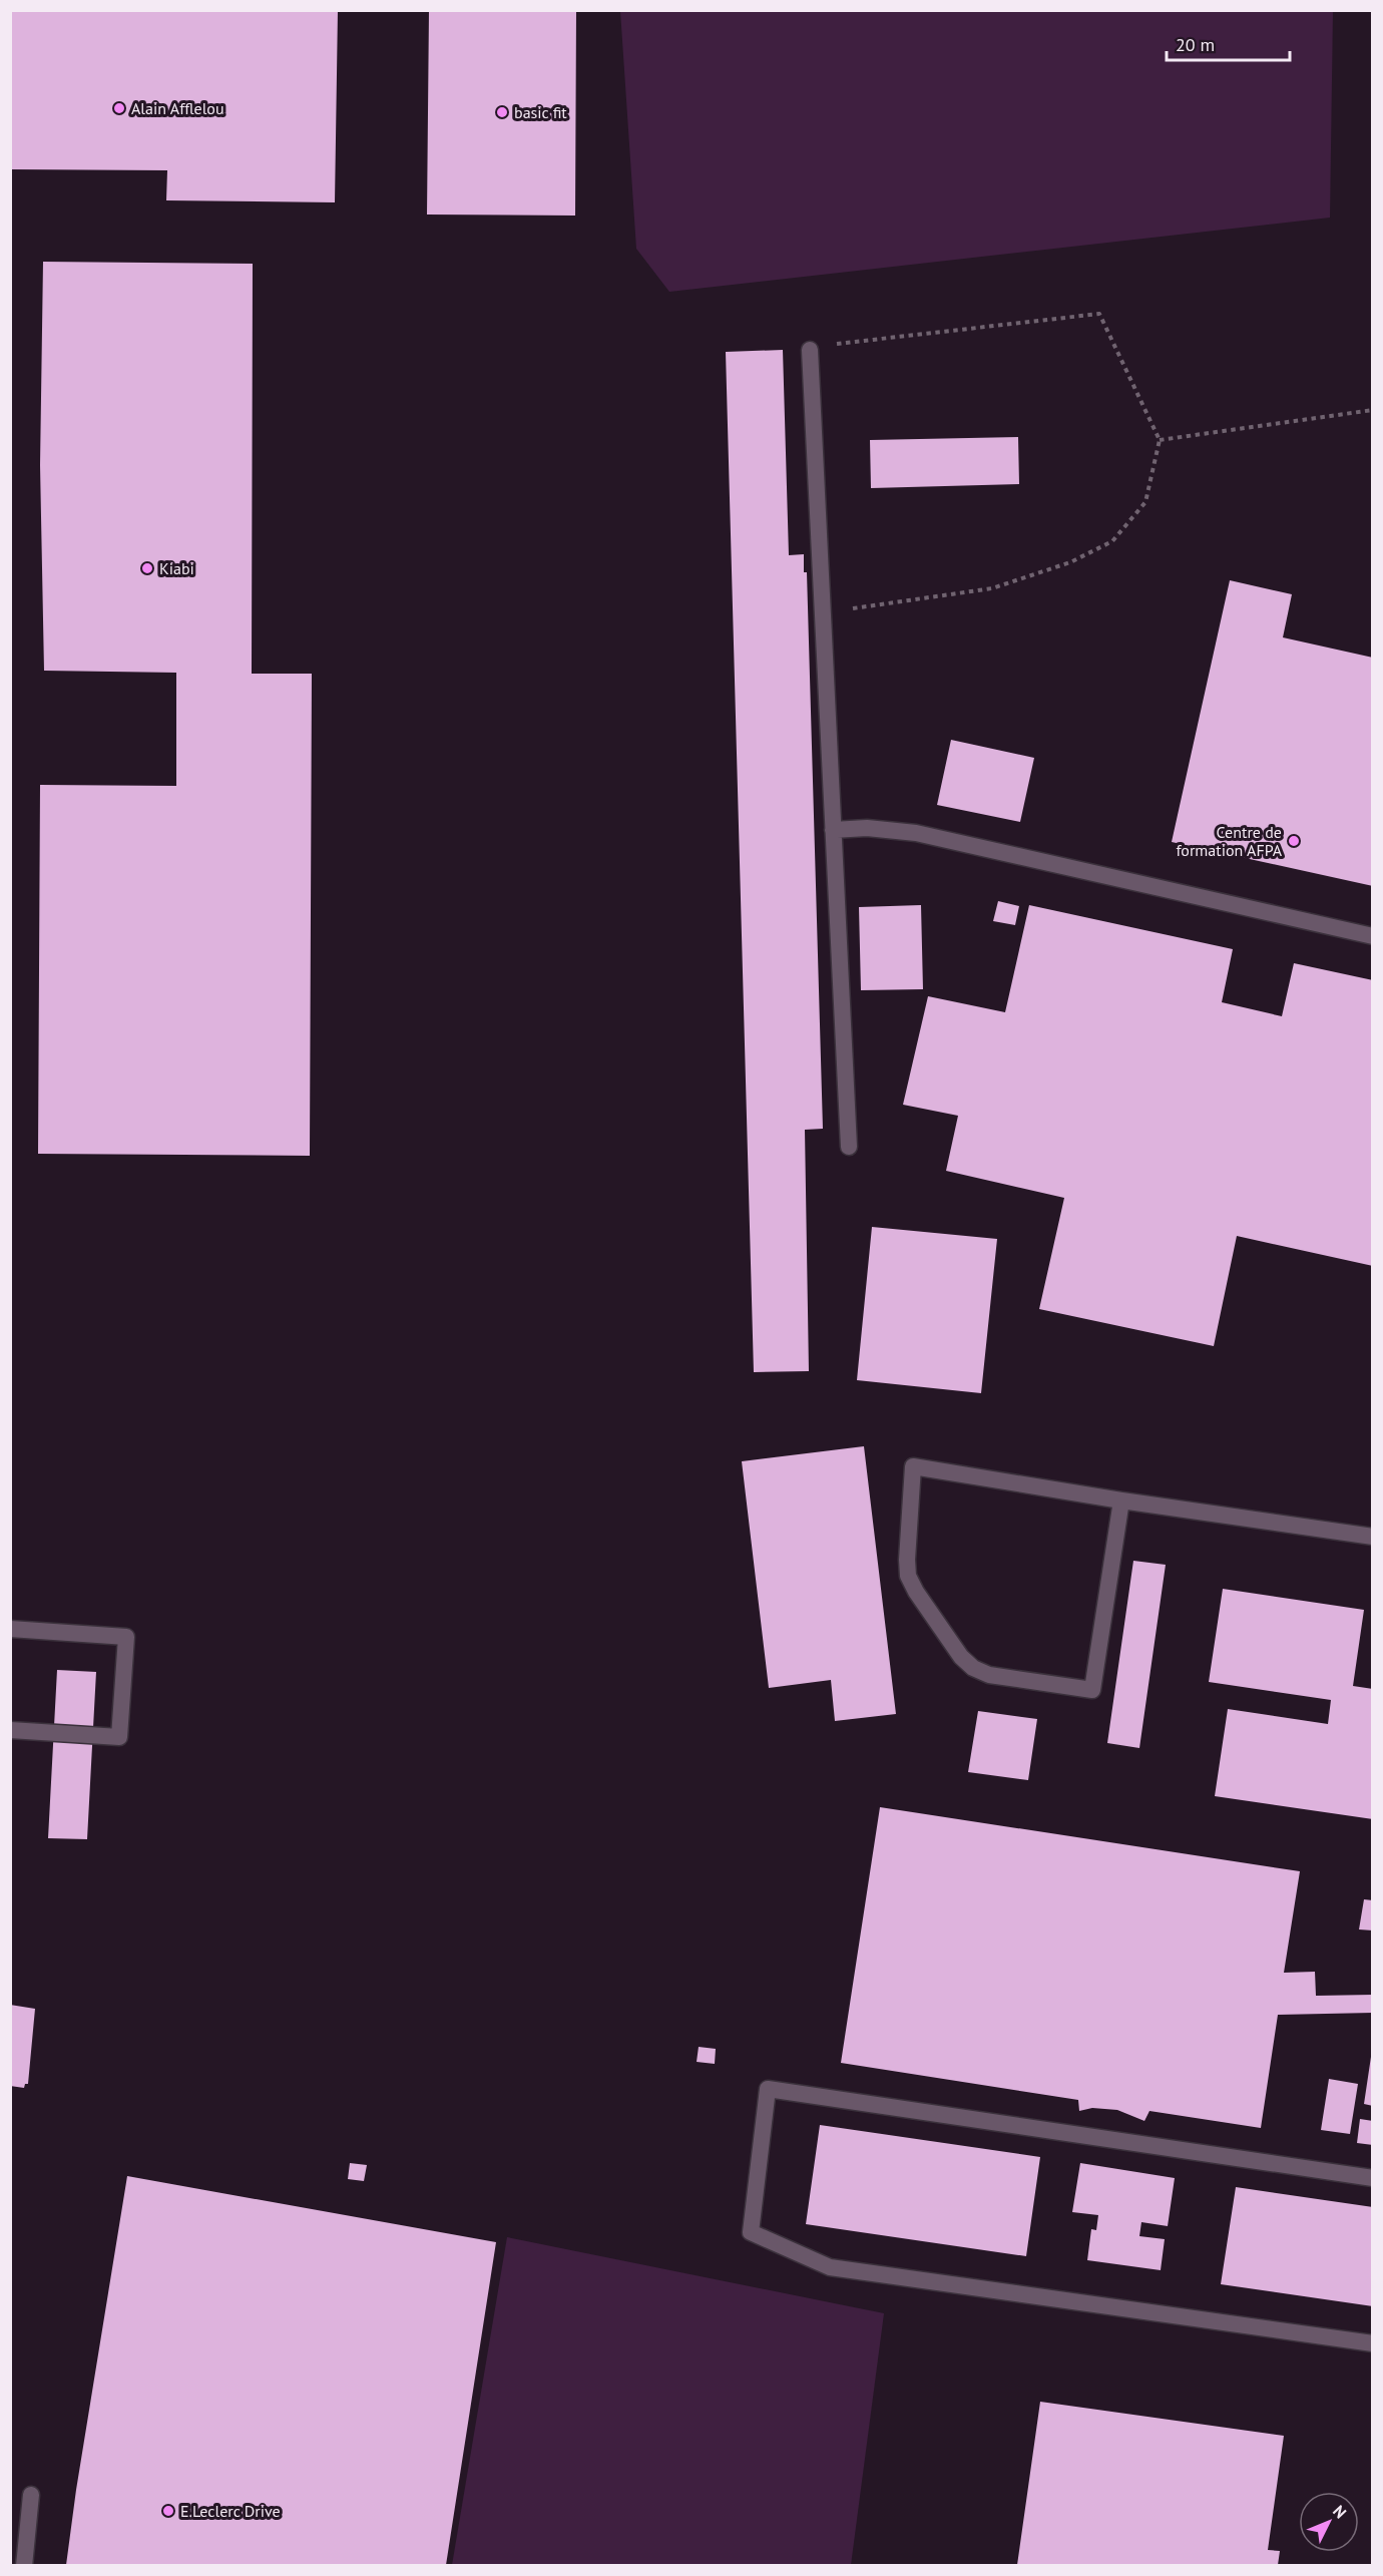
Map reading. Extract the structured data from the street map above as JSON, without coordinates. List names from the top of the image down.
{
  "places": [
    "Alain Afflelou",
    "basic fit",
    "Kiabi",
    "Centre de formation AFPA",
    "E.Leclerc Drive"
  ],
  "scale_bar": "20 m",
  "north": "top right"
}
